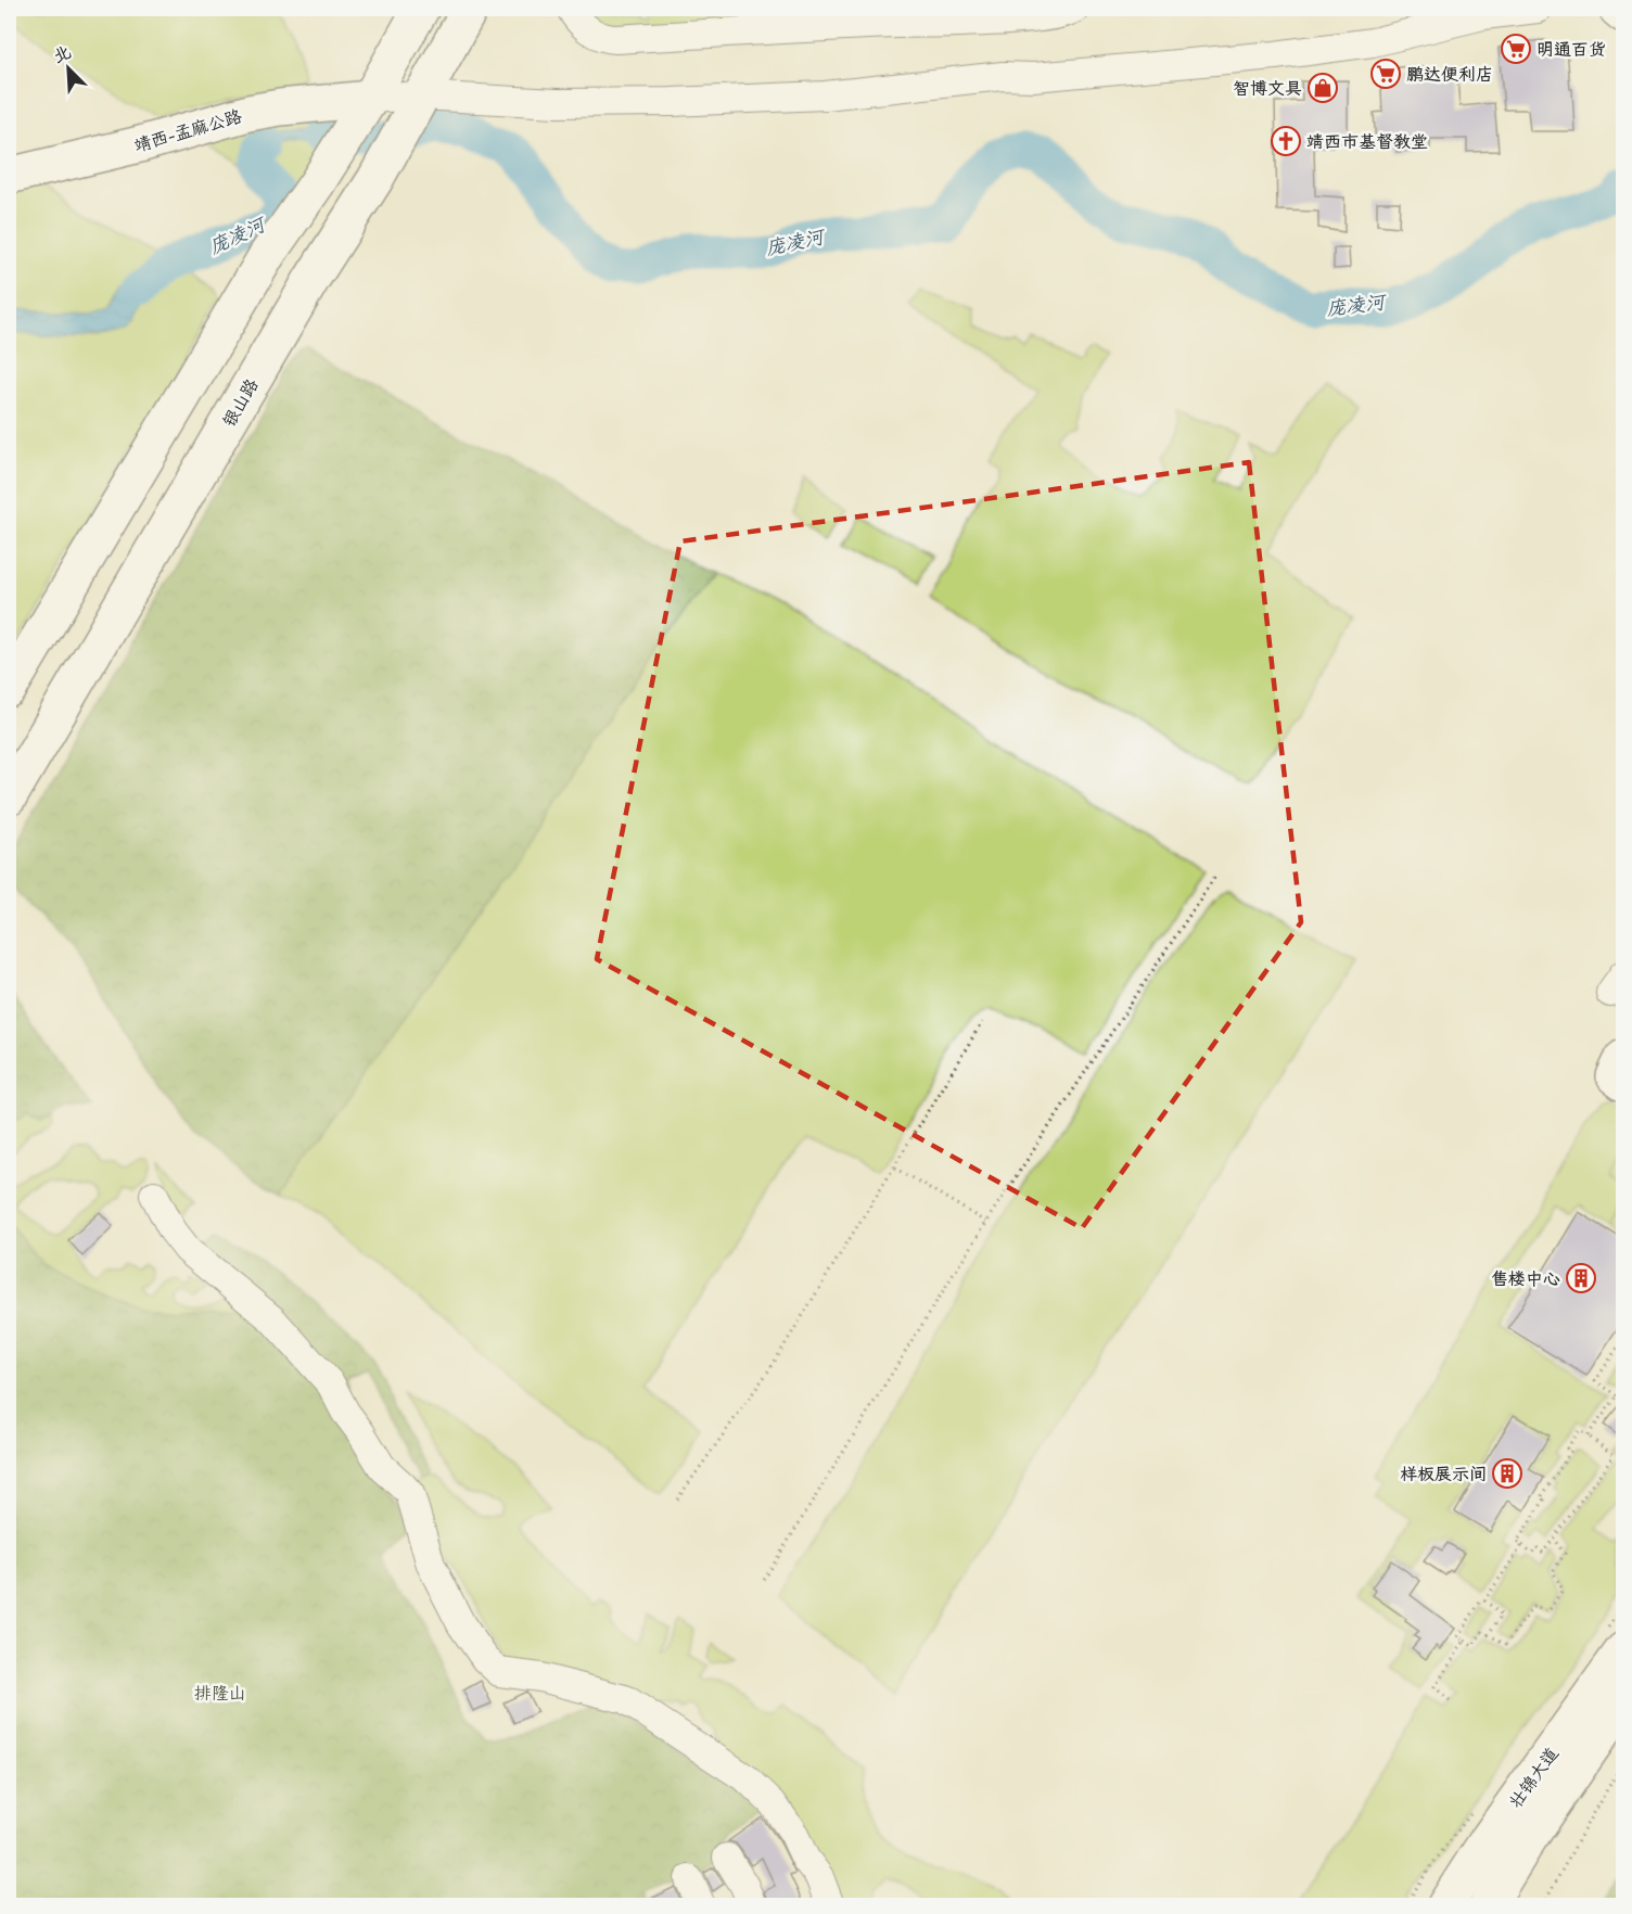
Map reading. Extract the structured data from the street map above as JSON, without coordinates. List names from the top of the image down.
{
  "streets": {
    "main road": ["靖西-孟麻公路", "银山路", "壮锦大道"]
  },
  "water": ["庞凌河"],
  "parks": ["排隆山"],
  "places": {
    "supermarket": ["明通百货", "鹏达便利店"],
    "shop": ["智博文具"],
    "church": ["靖西市基督教堂"],
    "building": ["售楼中心", "样板展示间"]
  },
  "north": "top left"
}
